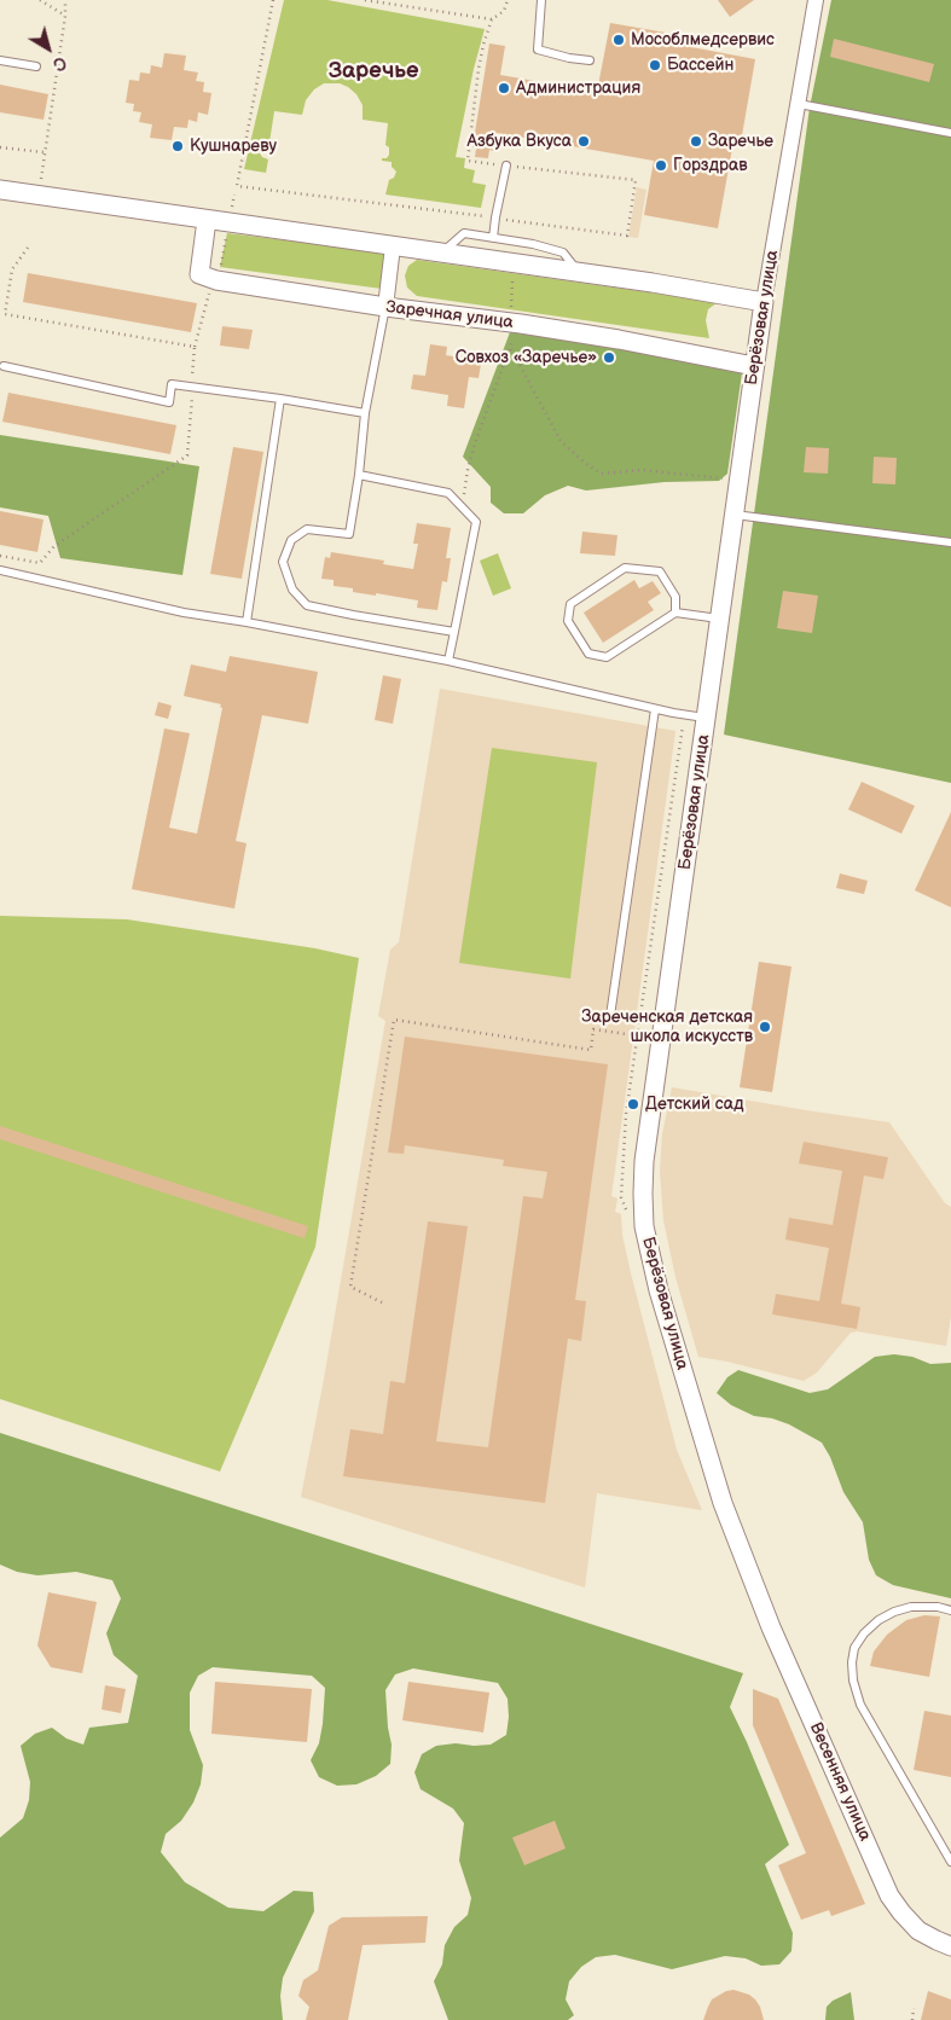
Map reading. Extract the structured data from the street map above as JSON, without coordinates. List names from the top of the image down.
{
  "streets": {
    "street": ["Заречная улица", "Берёзовая улица", "Весенняя улица"]
  },
  "crossings": [
    ["Заречная улица", "Берёзовая улица"],
    ["Берёзовая улица", "Весенняя улица"]
  ],
  "districts": ["Заречье"],
  "places": [
    "Мособлмедсервис",
    "Бассейн",
    "Администрация",
    "Азбука Вкуса",
    "Заречье",
    "Кушнареву",
    "Горздрав",
    "Совхоз «Заречье»",
    "Зареченская детская школа искусств",
    "Детский сад"
  ],
  "north": "bottom right"
}
